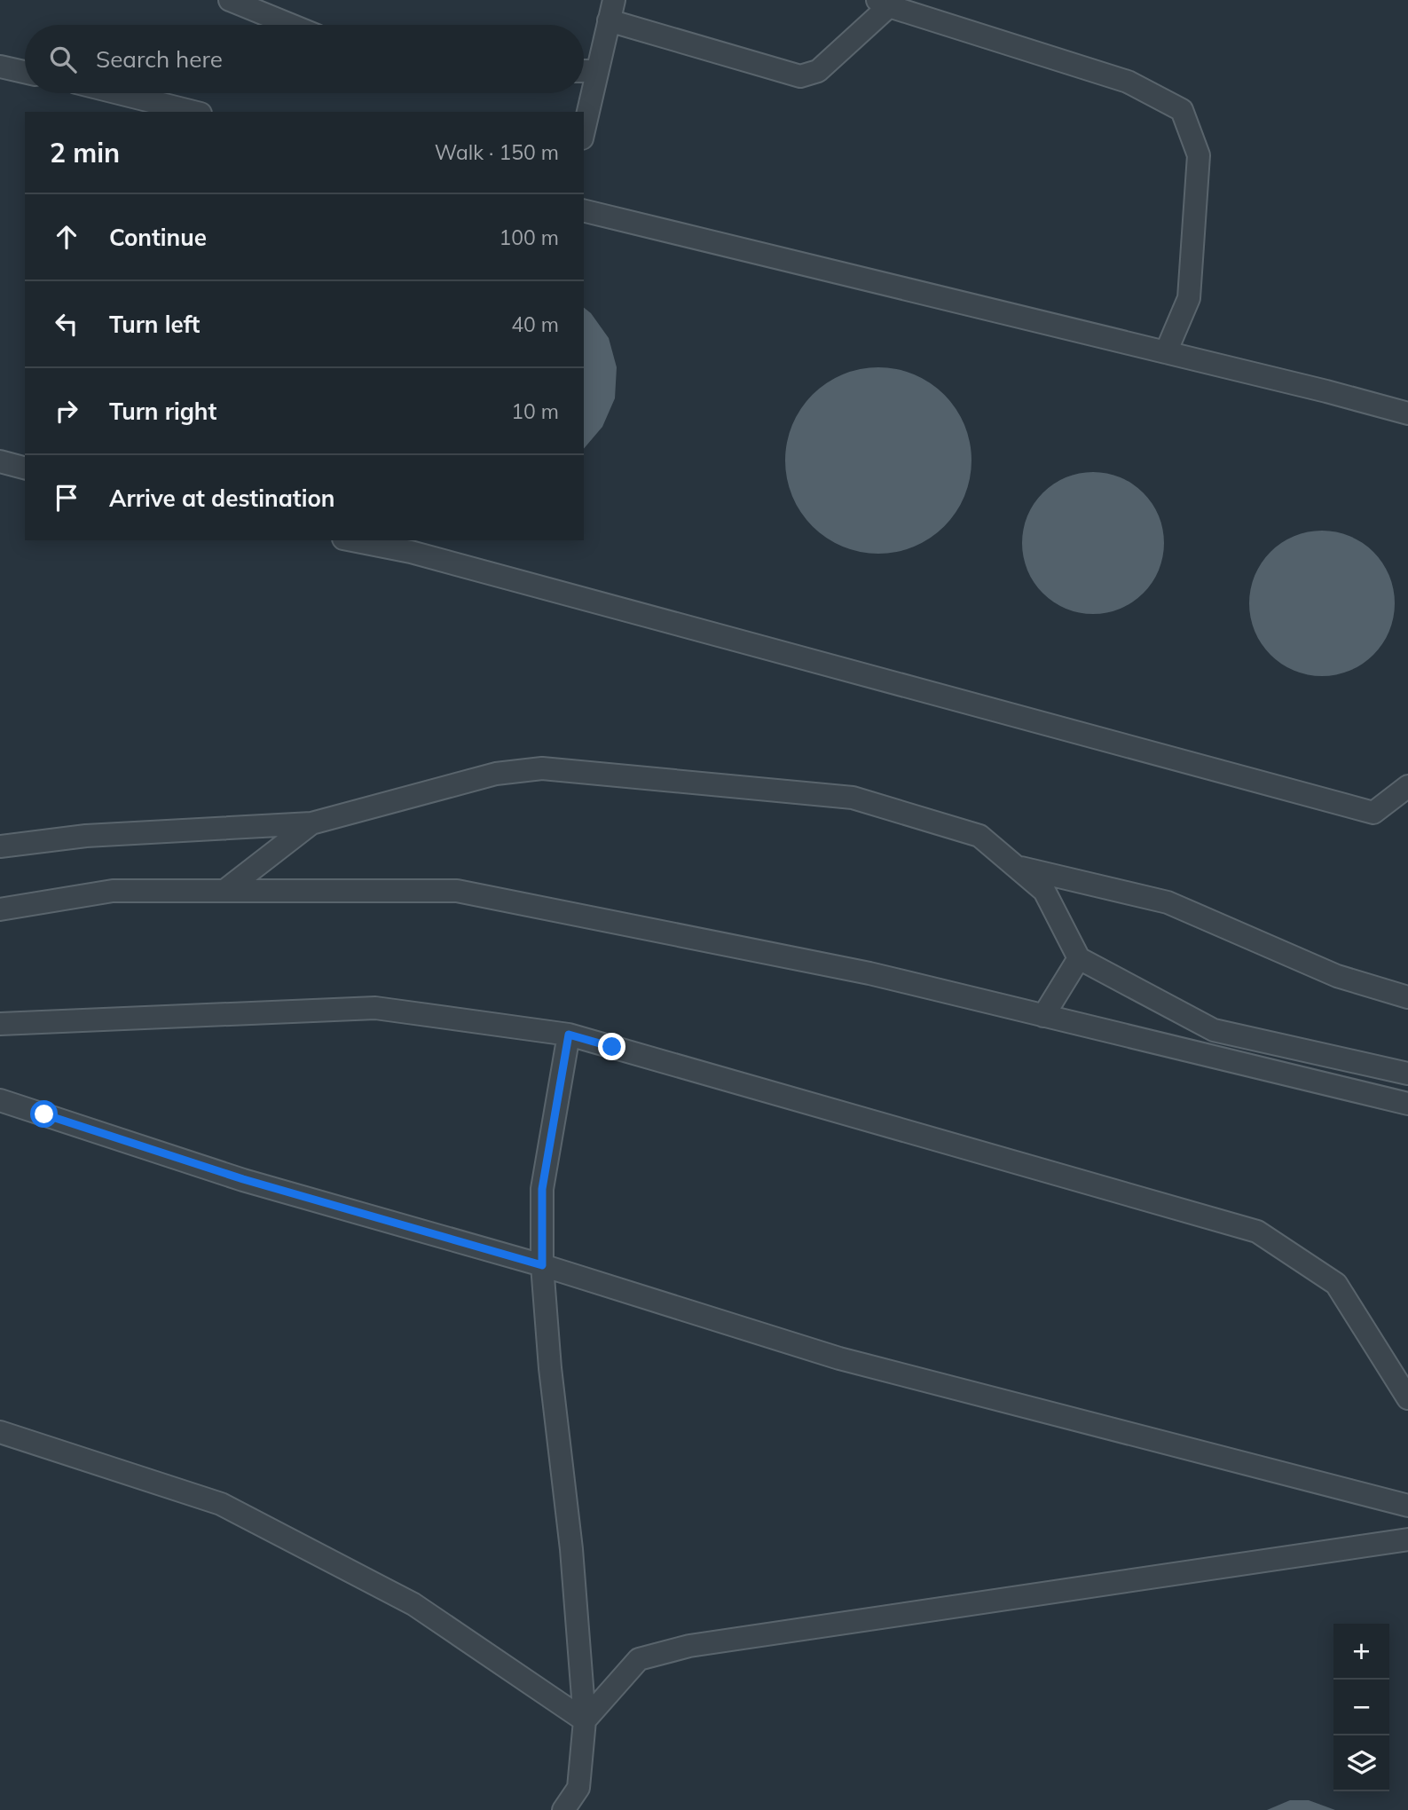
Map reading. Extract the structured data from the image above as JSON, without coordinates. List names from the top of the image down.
{
  "page": {
    "search": "Search here",
    "heading": ["2 min", "Walk · 150 m"],
    "list": [
      ["Continue", "100 m"],
      ["Turn left", "40 m"],
      ["Turn right", "10 m"],
      "Arrive at destination"
    ],
    "map_buttons": ["+", "−"]
  }
}
